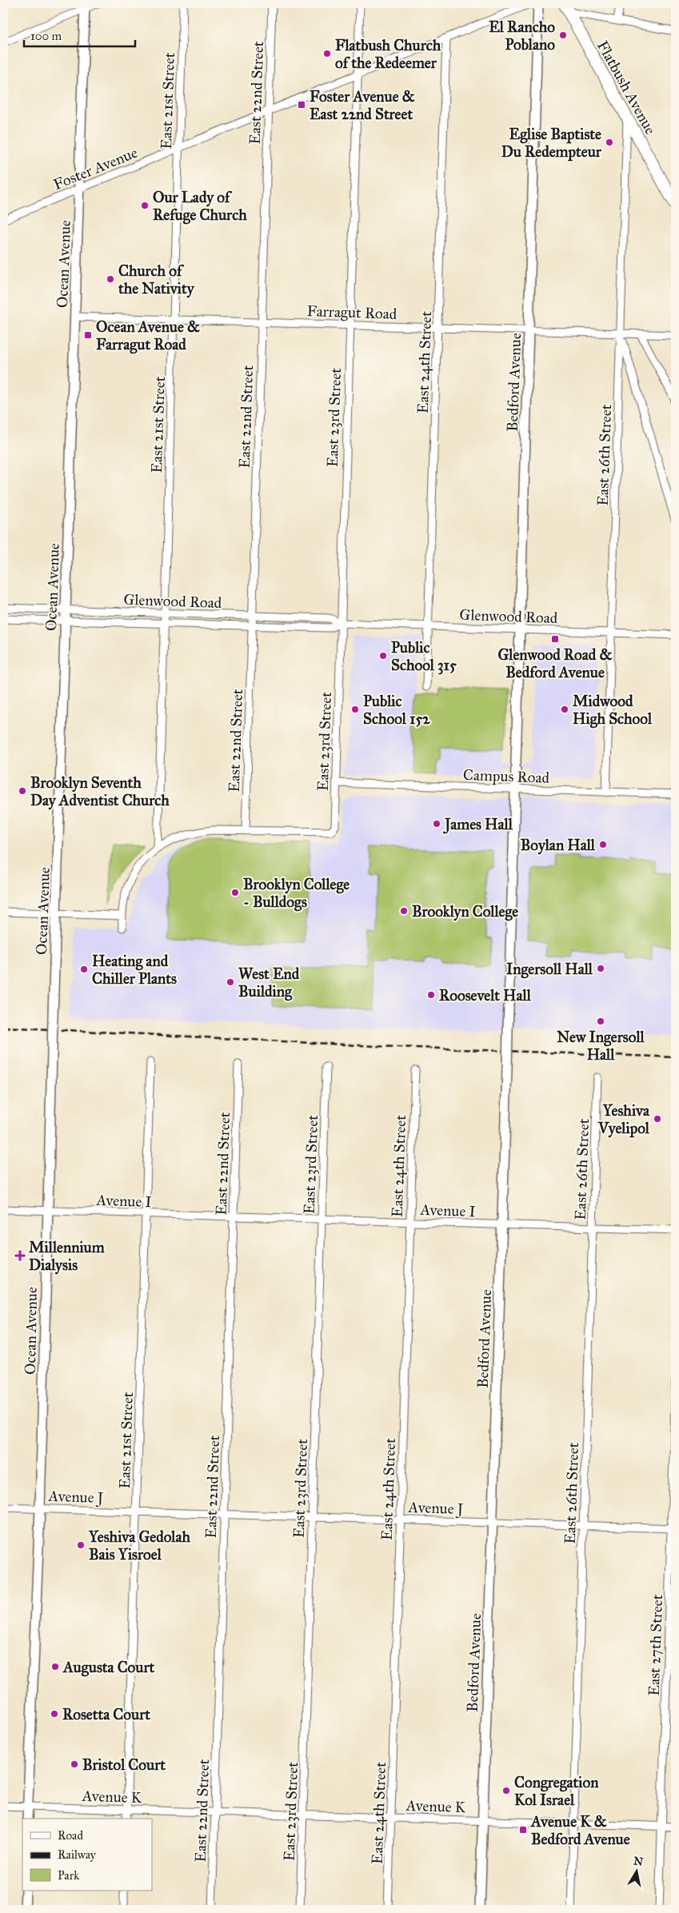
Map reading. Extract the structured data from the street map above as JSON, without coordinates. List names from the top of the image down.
{
  "streets": {
    "main road": ["Flatbush Avenue", "Ocean Avenue", "Bedford Avenue"],
    "street": [
      "East 22nd Street",
      "East 21st Street",
      "Foster Avenue",
      "Farragut Road",
      "East 24th Street",
      "East 23rd Street",
      "East 26th Street",
      "Glenwood Road",
      "Campus Road",
      "Avenue I",
      "Avenue J",
      "East 27th Street",
      "Avenue K"
    ]
  },
  "crossings": [
    ["Flatbush Avenue", "East 26th Street"],
    ["East 22nd Street", "Foster Avenue"],
    ["East 22nd Street", "Farragut Road"],
    ["East 22nd Street", "East 23rd Street"],
    ["East 22nd Street", "Glenwood Road"],
    ["East 22nd Street", "Avenue I"],
    ["East 22nd Street", "Avenue J"],
    ["East 22nd Street", "Avenue K"],
    ["East 21st Street", "Foster Avenue"],
    ["East 21st Street", "Farragut Road"],
    ["East 21st Street", "Glenwood Road"],
    ["East 21st Street", "Avenue I"],
    ["East 21st Street", "Avenue J"],
    ["East 21st Street", "Avenue K"],
    ["Foster Avenue", "Ocean Avenue"],
    ["Foster Avenue", "East 24th Street"],
    ["Foster Avenue", "East 23rd Street"],
    ["Ocean Avenue", "Farragut Road"],
    ["Ocean Avenue", "Glenwood Road"],
    ["Ocean Avenue", "Avenue I"],
    ["Ocean Avenue", "Avenue J"],
    ["Ocean Avenue", "Avenue K"],
    ["Farragut Road", "East 24th Street"],
    ["Farragut Road", "Bedford Avenue"],
    ["Farragut Road", "East 23rd Street"],
    ["Farragut Road", "East 26th Street"],
    ["East 24th Street", "Glenwood Road"],
    ["East 24th Street", "Avenue I"],
    ["East 24th Street", "Avenue J"],
    ["East 24th Street", "Avenue K"],
    ["Bedford Avenue", "Glenwood Road"],
    ["Bedford Avenue", "Campus Road"],
    ["Bedford Avenue", "Avenue I"],
    ["Bedford Avenue", "Avenue J"],
    ["Bedford Avenue", "Avenue K"],
    ["East 23rd Street", "Glenwood Road"],
    ["East 23rd Street", "Campus Road"],
    ["East 23rd Street", "Avenue I"],
    ["East 23rd Street", "Avenue J"],
    ["East 23rd Street", "Avenue K"],
    ["East 26th Street", "Glenwood Road"],
    ["East 26th Street", "Campus Road"],
    ["East 26th Street", "Avenue I"],
    ["East 26th Street", "Avenue J"],
    ["East 26th Street", "Avenue K"],
    ["Avenue J", "East 27th Street"],
    ["East 27th Street", "Avenue K"]
  ],
  "places": {
    "other": [
      "El Rancho Poblano",
      "Flatbush Church of the Redeemer",
      "Eglise Baptiste Du Redempteur",
      "Our Lady of Refuge Church",
      "Church of the Nativity",
      "Public School 315",
      "Public School 152",
      "Midwood High School",
      "Brooklyn Seventh Day Adventist Church",
      "James Hall",
      "Boylan Hall",
      "Brooklyn College - Bulldogs",
      "Brooklyn College",
      "Ingersoll Hall",
      "Heating and Chiller Plants",
      "West End Building",
      "Roosevelt Hall",
      "New Ingersoll Hall",
      "Yeshiva Vyelipol",
      "Yeshiva Gedolah Bais Yisroel",
      "Augusta Court",
      "Rosetta Court",
      "Bristol Court",
      "Congregation Kol Israel"
    ],
    "transit": [
      "Foster Avenue & East 22nd Street",
      "Ocean Avenue & Farragut Road",
      "Glenwood Road & Bedford Avenue",
      "Avenue K & Bedford Avenue"
    ],
    "health": ["Millennium Dialysis"]
  },
  "legend": ["Road", "Railway", "Park"],
  "scale_bar": "100 m",
  "north": "top"
}
